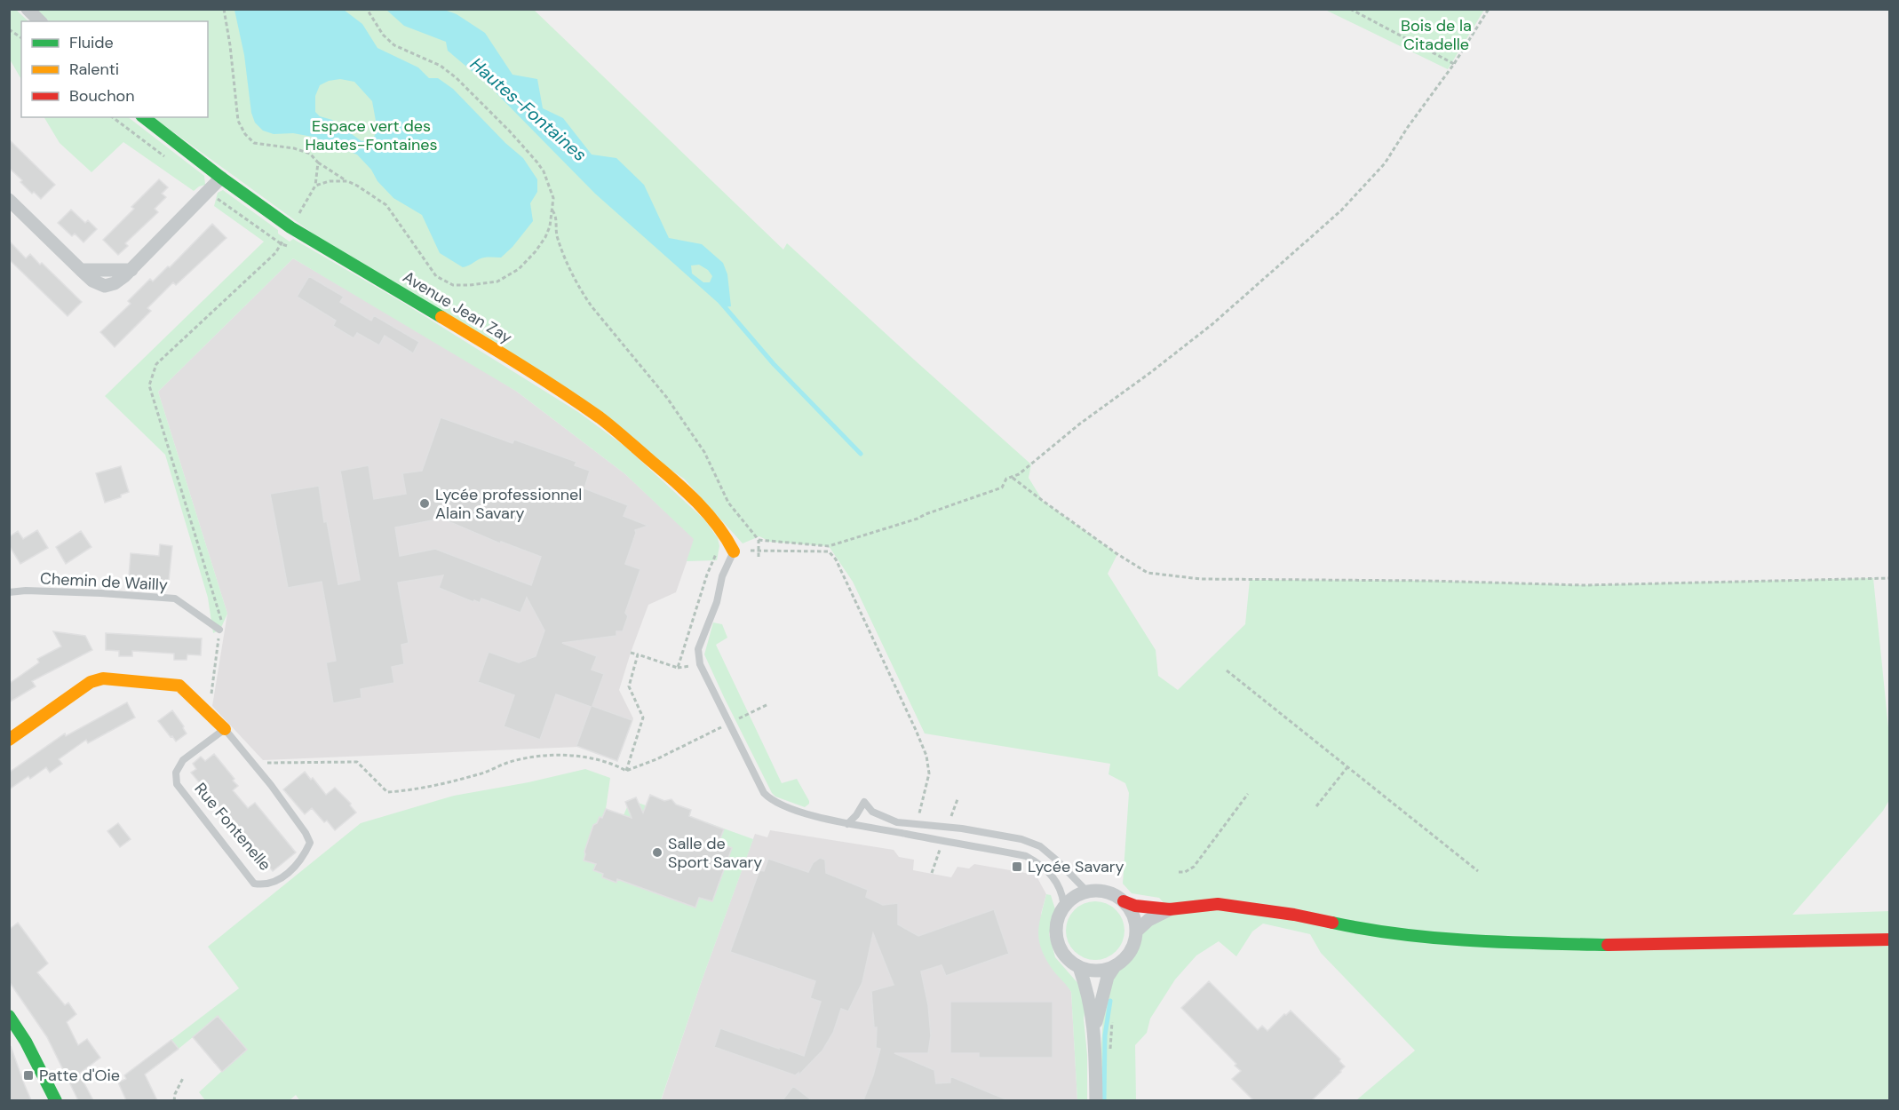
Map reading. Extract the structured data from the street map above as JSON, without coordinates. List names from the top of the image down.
{
  "streets": {
    "street": ["Avenue Jean Zay", "Rue Fontenelle"],
    "lane": ["Chemin de Wailly"]
  },
  "water": ["Hautes-Fontaines"],
  "parks": ["Bois de la Citadelle", "Espace vert des Hautes-Fontaines"],
  "places": {
    "other": ["Lycée professionnel Alain Savary", "Salle de Sport Savary"],
    "transit": ["Lycée Savary", "Patte d'Oie"]
  },
  "legend": ["Fluide", "Ralenti", "Bouchon"]
}
